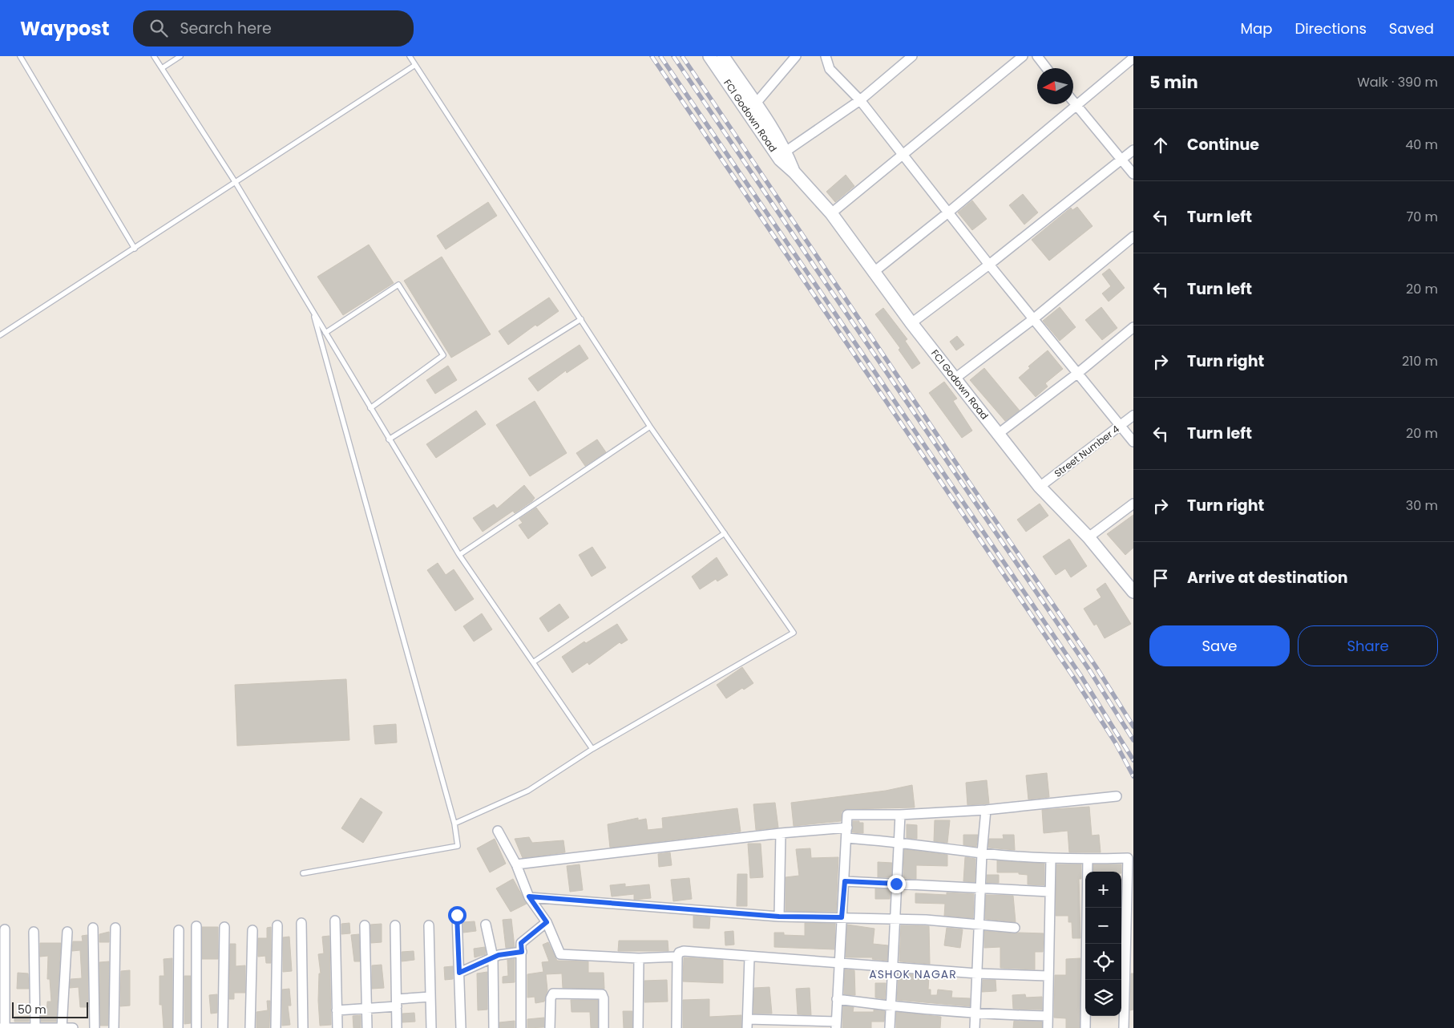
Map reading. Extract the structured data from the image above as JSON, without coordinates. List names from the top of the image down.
{
  "streets": {
    "street": ["FCI Godown Road", "Street Number 4"]
  },
  "crossings": [
    ["FCI Godown Road", "Street Number 4"]
  ],
  "districts": ["ASHOK NAGAR"],
  "scale_bar": "50 m",
  "north": "left",
  "page": {
    "header": "Waypost",
    "search": "Search here",
    "nav": ["Map", "Directions", "Saved"],
    "heading": ["5 min", "Walk · 390 m"],
    "list": [
      ["Continue", "40 m"],
      ["Turn left", "70 m"],
      ["Turn left", "20 m"],
      ["Turn right", "210 m"],
      ["Turn left", "20 m"],
      ["Turn right", "30 m"],
      "Arrive at destination"
    ],
    "buttons": ["Save", "Share"],
    "map_buttons": ["+", "−"],
    "scale": "50 m"
  }
}
